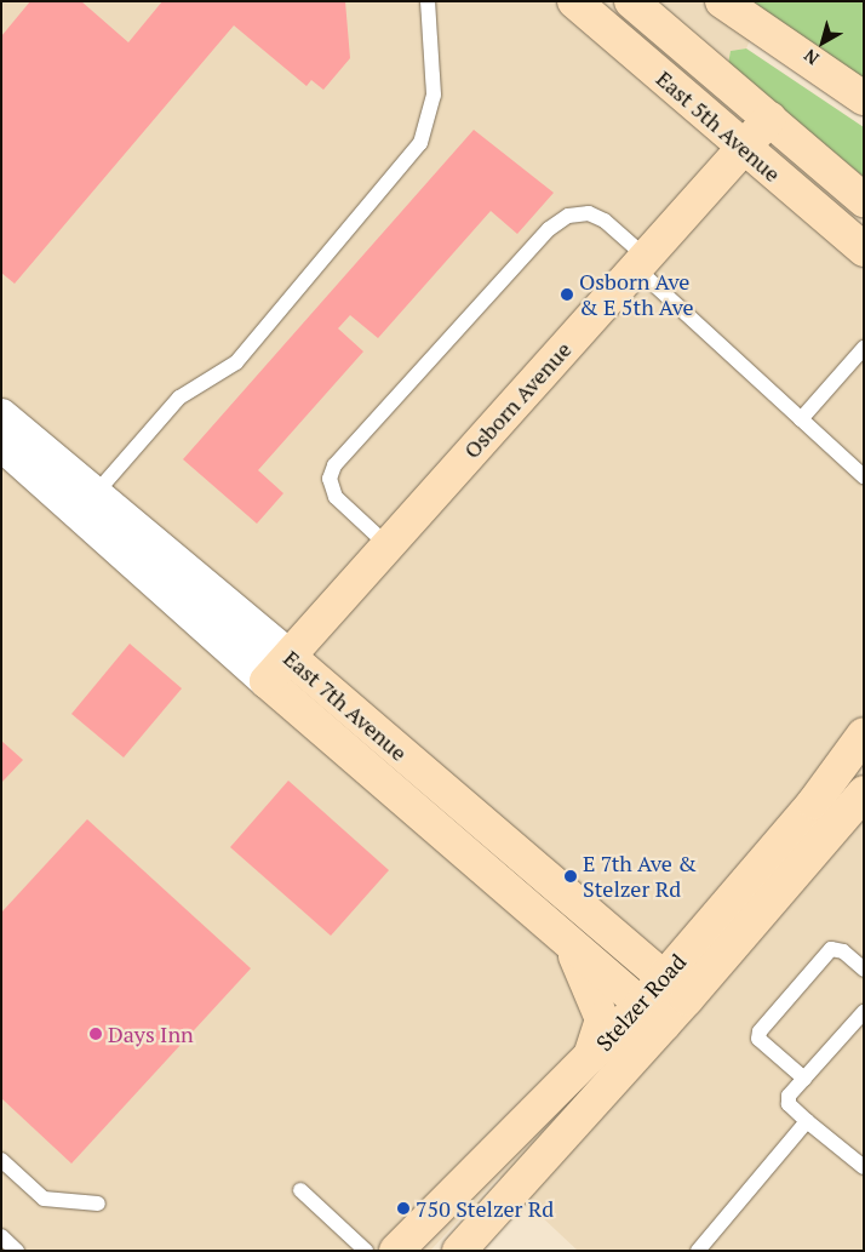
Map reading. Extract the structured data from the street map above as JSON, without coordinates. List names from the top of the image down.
{
  "streets": {
    "main road": [
      "East 5th Avenue",
      "Osborn Avenue",
      "East 7th Avenue",
      "Stelzer Road"
    ]
  },
  "crossings": [
    ["East 5th Avenue", "Osborn Avenue"],
    ["Osborn Avenue", "East 7th Avenue"],
    ["East 7th Avenue", "Stelzer Road"]
  ],
  "places": [
    "Osborn Ave & E 5th Ave",
    "E 7th Ave & Stelzer Rd",
    "Days Inn",
    "750 Stelzer Rd"
  ],
  "north": "bottom left"
}
